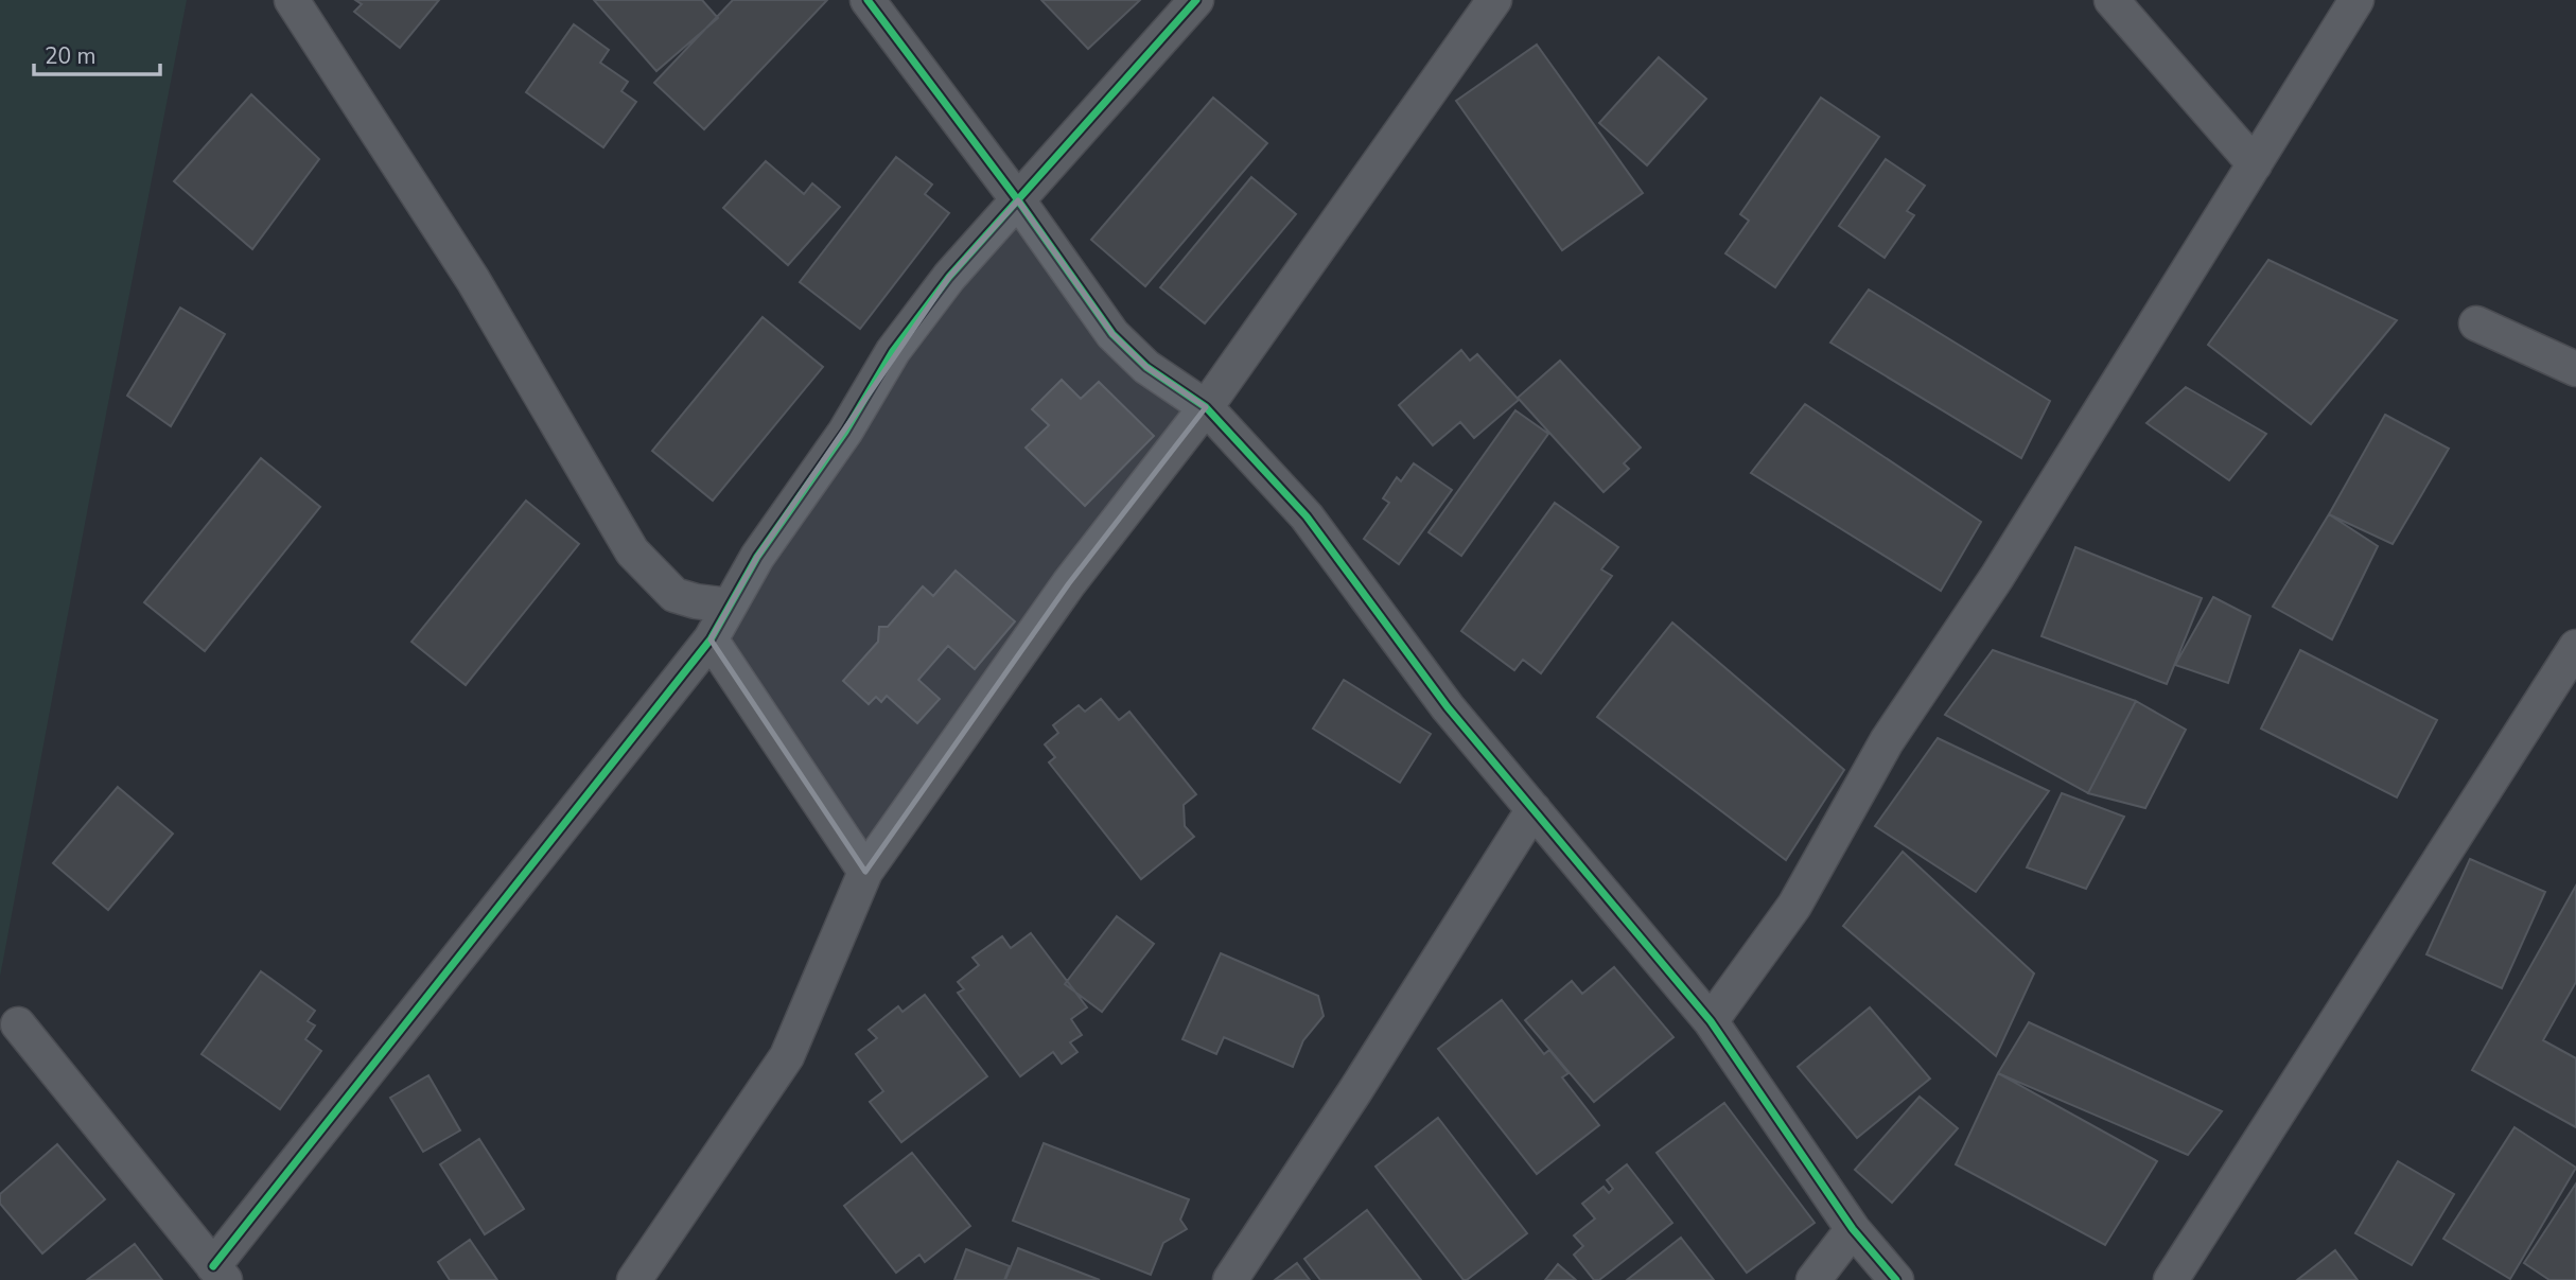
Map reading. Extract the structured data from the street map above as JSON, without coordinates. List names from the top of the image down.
{
  "scale_bar": "20 m"
}
